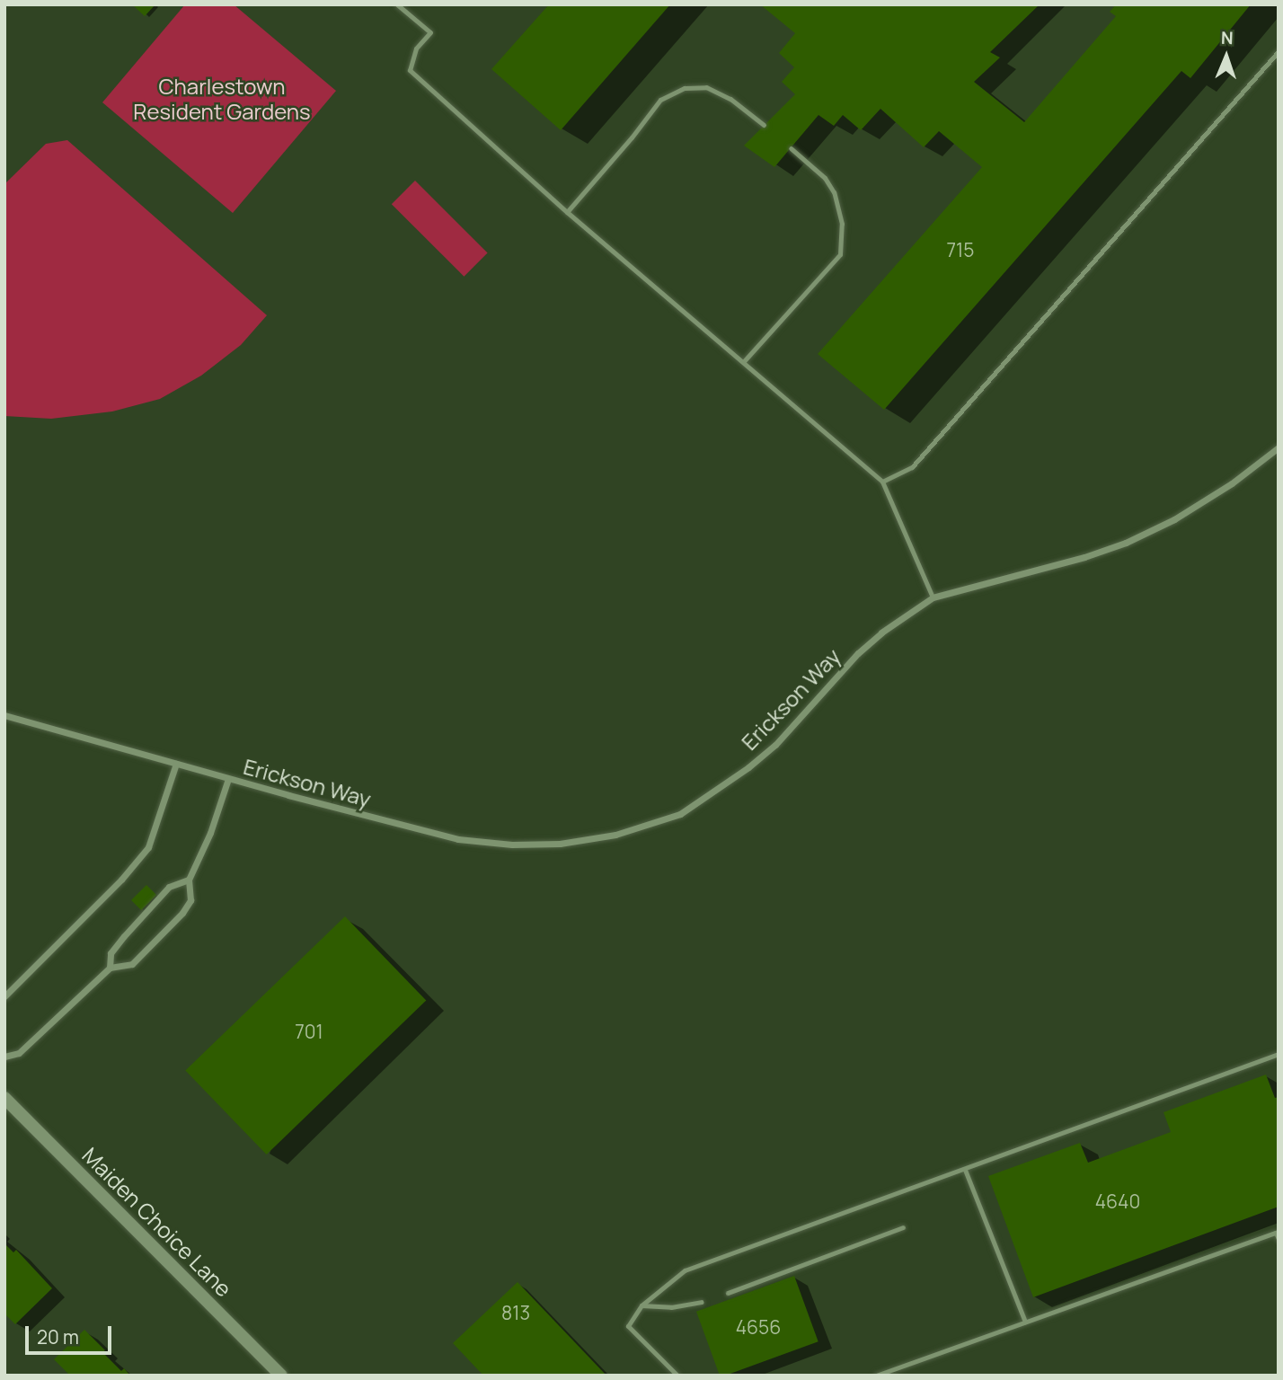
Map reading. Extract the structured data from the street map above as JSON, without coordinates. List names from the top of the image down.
{
  "streets": {
    "main road": ["Maiden Choice Lane"],
    "street": ["Erickson Way"]
  },
  "parks": ["Charlestown Resident Gardens"],
  "house_numbers": [
    "715",
    "701",
    "4640",
    "813",
    "4656"
  ],
  "scale_bar": "20 m",
  "north": "top"
}
